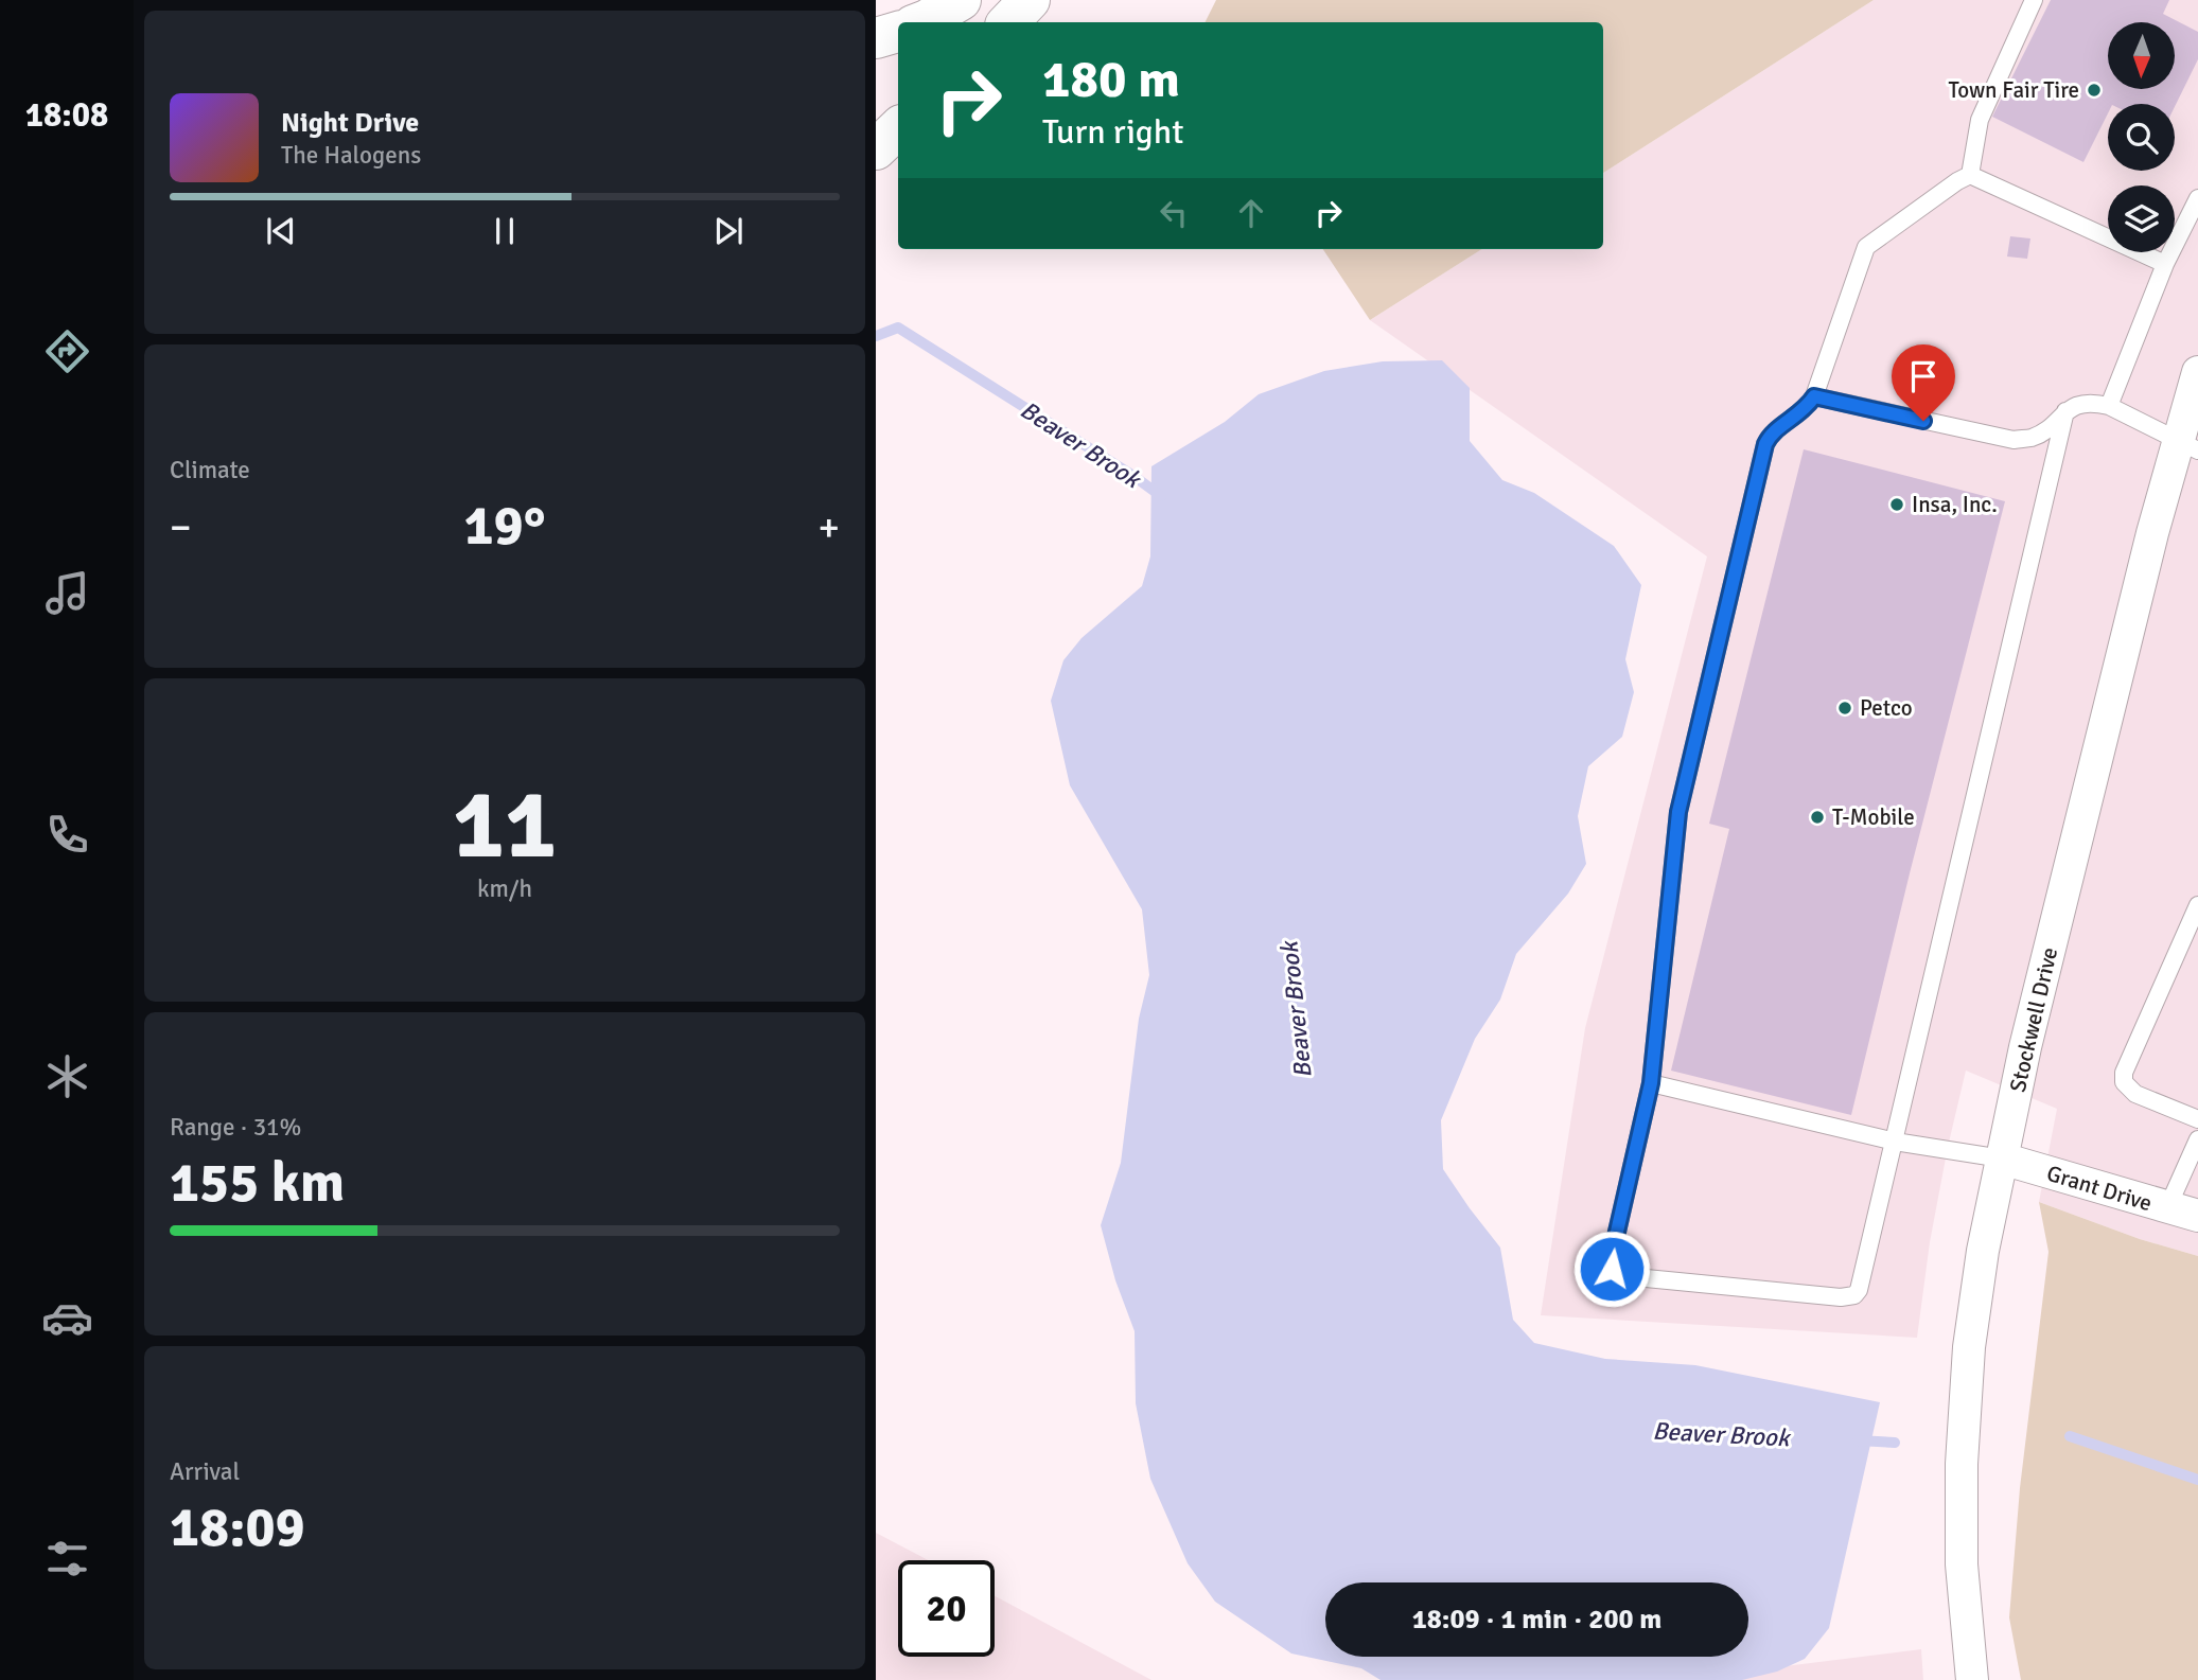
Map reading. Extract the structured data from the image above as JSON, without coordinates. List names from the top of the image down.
{
  "streets": {
    "street": ["Stockwell Drive", "Grant Drive"]
  },
  "crossings": [
    ["Stockwell Drive", "Grant Drive"]
  ],
  "water": ["Beaver Brook"],
  "places": [
    "Town Fair Tire",
    "Insa, Inc.",
    "Petco",
    "T-Mobile"
  ],
  "north": "bottom",
  "page": {
    "tabs": "18:08",
    "turn": ["180 m", "Turn right"],
    "song": ["Night Drive", "The Halogens"],
    "tile": [
      "Climate",
      ["11", "km/h"],
      ["Range · 31%", "155 km"],
      ["Arrival", "18:09"]
    ],
    "heat": ["−", "19°", "+"],
    "limit": "20",
    "trip": "18:09 · 1 min · 200 m"
  }
}
